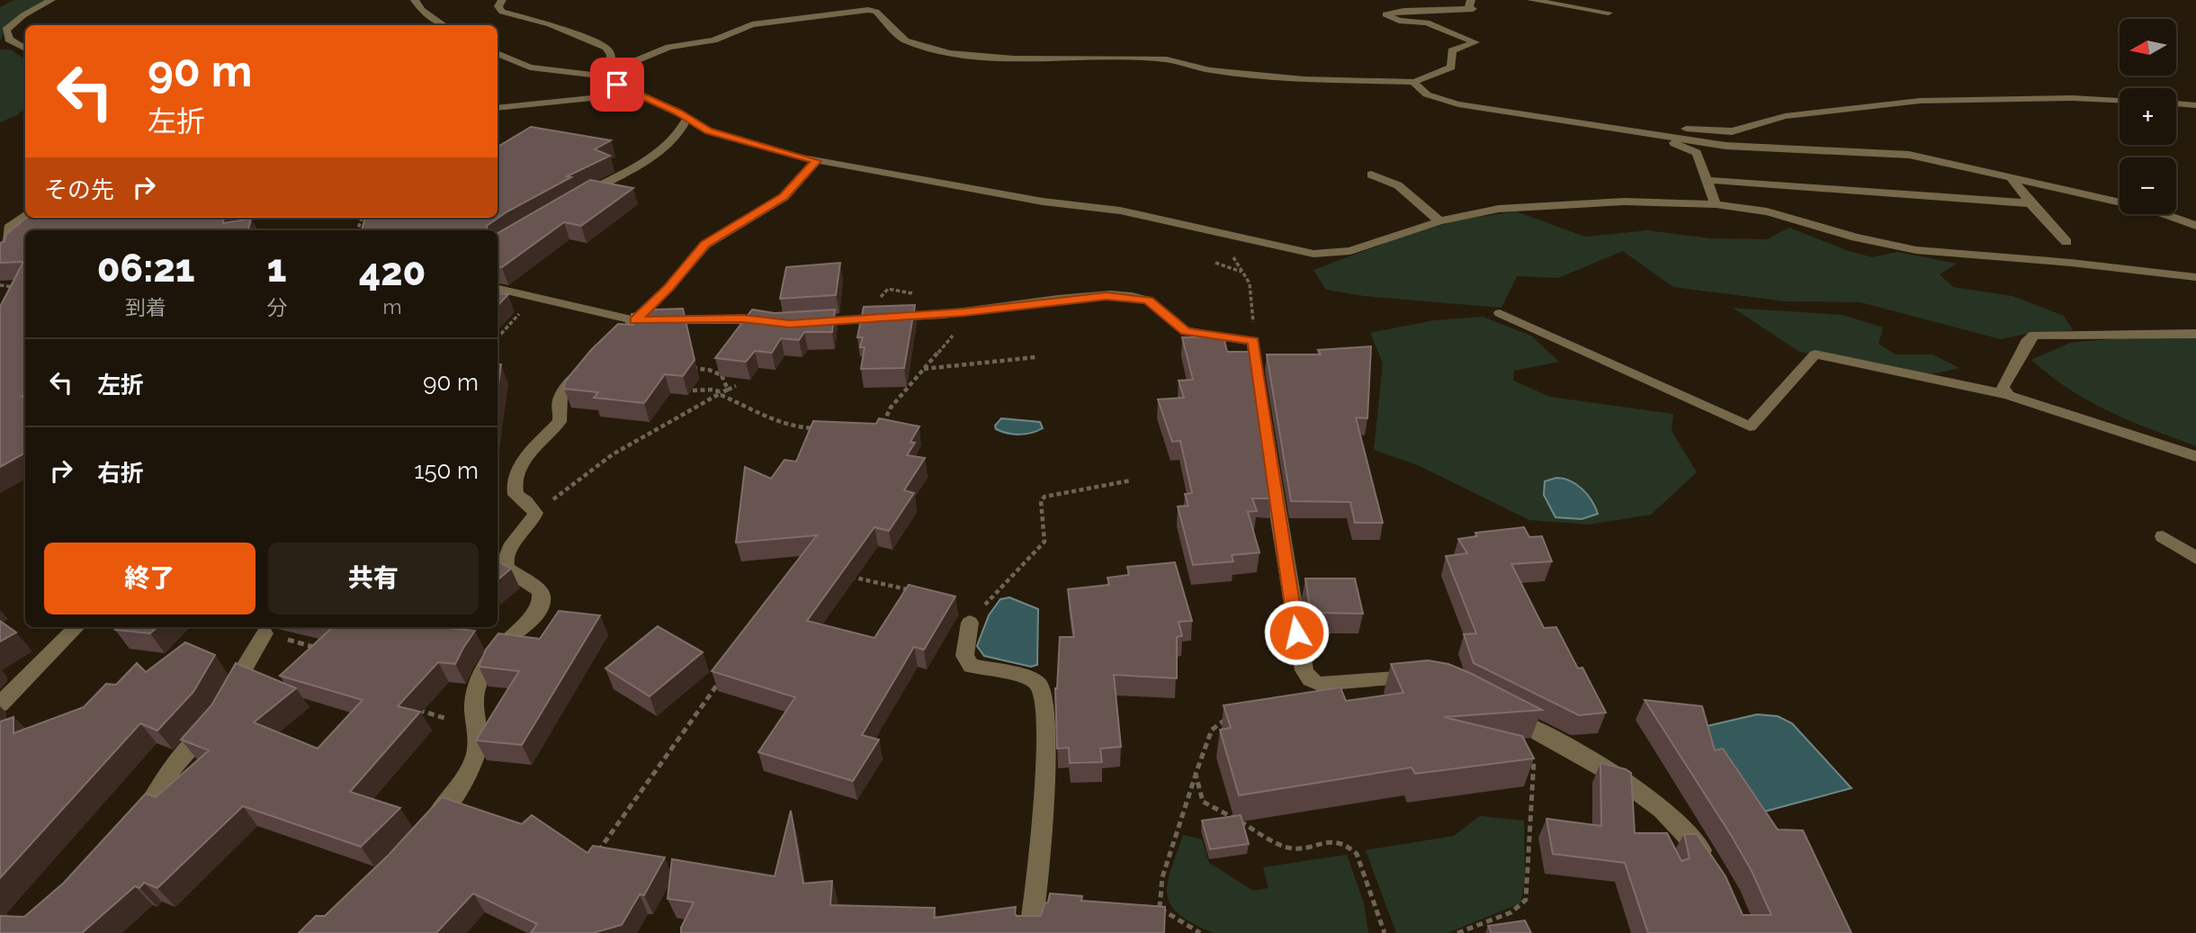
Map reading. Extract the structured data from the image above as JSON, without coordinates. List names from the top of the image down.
{
  "north": "left",
  "page": {
    "map_buttons": ["+", "−"],
    "turn": ["90 m", "左折"],
    "then": "その先",
    "eta": [
      "06:21",
      "到着",
      "1",
      "分",
      "420",
      "m"
    ],
    "list": [
      {
        "name": "左折",
        "value": "90 m"
      },
      {
        "name": "右折",
        "value": "150 m"
      }
    ],
    "buttons": ["終了", "共有"]
  }
}
